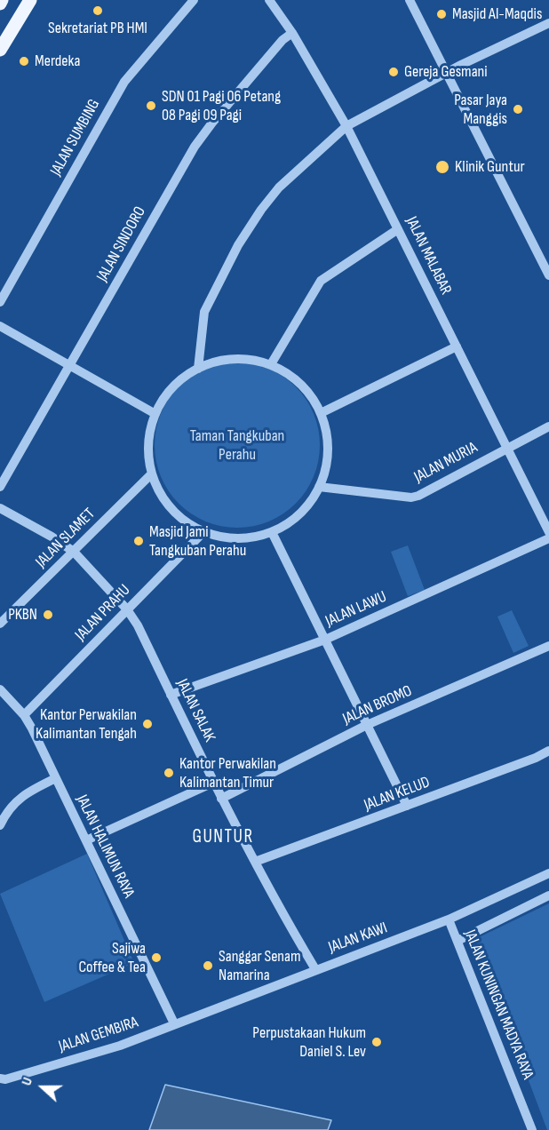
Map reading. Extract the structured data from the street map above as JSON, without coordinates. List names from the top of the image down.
{
  "streets": {
    "street": [
      "JALAN SUMBING",
      "JALAN SINDORO",
      "JALAN MALABAR",
      "JALAN MURIA",
      "JALAN SLAMET",
      "JALAN LAWU",
      "JALAN PRAHU",
      "JALAN BROMO",
      "JALAN SALAK",
      "JALAN KELUD",
      "JALAN HALIMUN RAYA",
      "JALAN KAWI",
      "JALAN KUNINGAN MADYA RAYA",
      "JALAN GEMBIRA"
    ]
  },
  "crossings": [
    ["JALAN SINDORO", "JALAN MALABAR"],
    ["JALAN MALABAR", "JALAN MURIA"],
    ["JALAN MURIA", "JALAN SLAMET"],
    ["JALAN MURIA", "JALAN PRAHU"],
    ["JALAN SLAMET", "JALAN PRAHU"],
    ["JALAN SLAMET", "JALAN SALAK"],
    ["JALAN LAWU", "JALAN SALAK"],
    ["JALAN PRAHU", "JALAN SALAK"],
    ["JALAN PRAHU", "JALAN HALIMUN RAYA"],
    ["JALAN BROMO", "JALAN SALAK"],
    ["JALAN SALAK", "JALAN KELUD"],
    ["JALAN SALAK", "JALAN KAWI"],
    ["JALAN HALIMUN RAYA", "JALAN KAWI"],
    ["JALAN HALIMUN RAYA", "JALAN GEMBIRA"],
    ["JALAN KAWI", "JALAN KUNINGAN MADYA RAYA"],
    ["JALAN KAWI", "JALAN GEMBIRA"]
  ],
  "districts": ["GUNTUR"],
  "parks": ["Taman Tangkuban Perahu"],
  "places": [
    "Sekretariat PB HMI",
    "Masjid Al-Maqdis",
    "Merdeka",
    "Gereja Gesmani",
    "SDN 01 Pagi 06 Petang 08 Pagi 09 Pagi",
    "Pasar Jaya Manggis",
    "Klinik Guntur",
    "Masjid Jami Tangkuban Perahu",
    "PKBN",
    "Kantor Perwakilan Kalimantan Tengah",
    "Kantor Perwakilan Kalimantan Timur",
    "Sajiwa Coffee & Tea",
    "Sanggar Senam Namarina",
    "Perpustakaan Hukum Daniel S. Lev"
  ],
  "north": "left"
}
